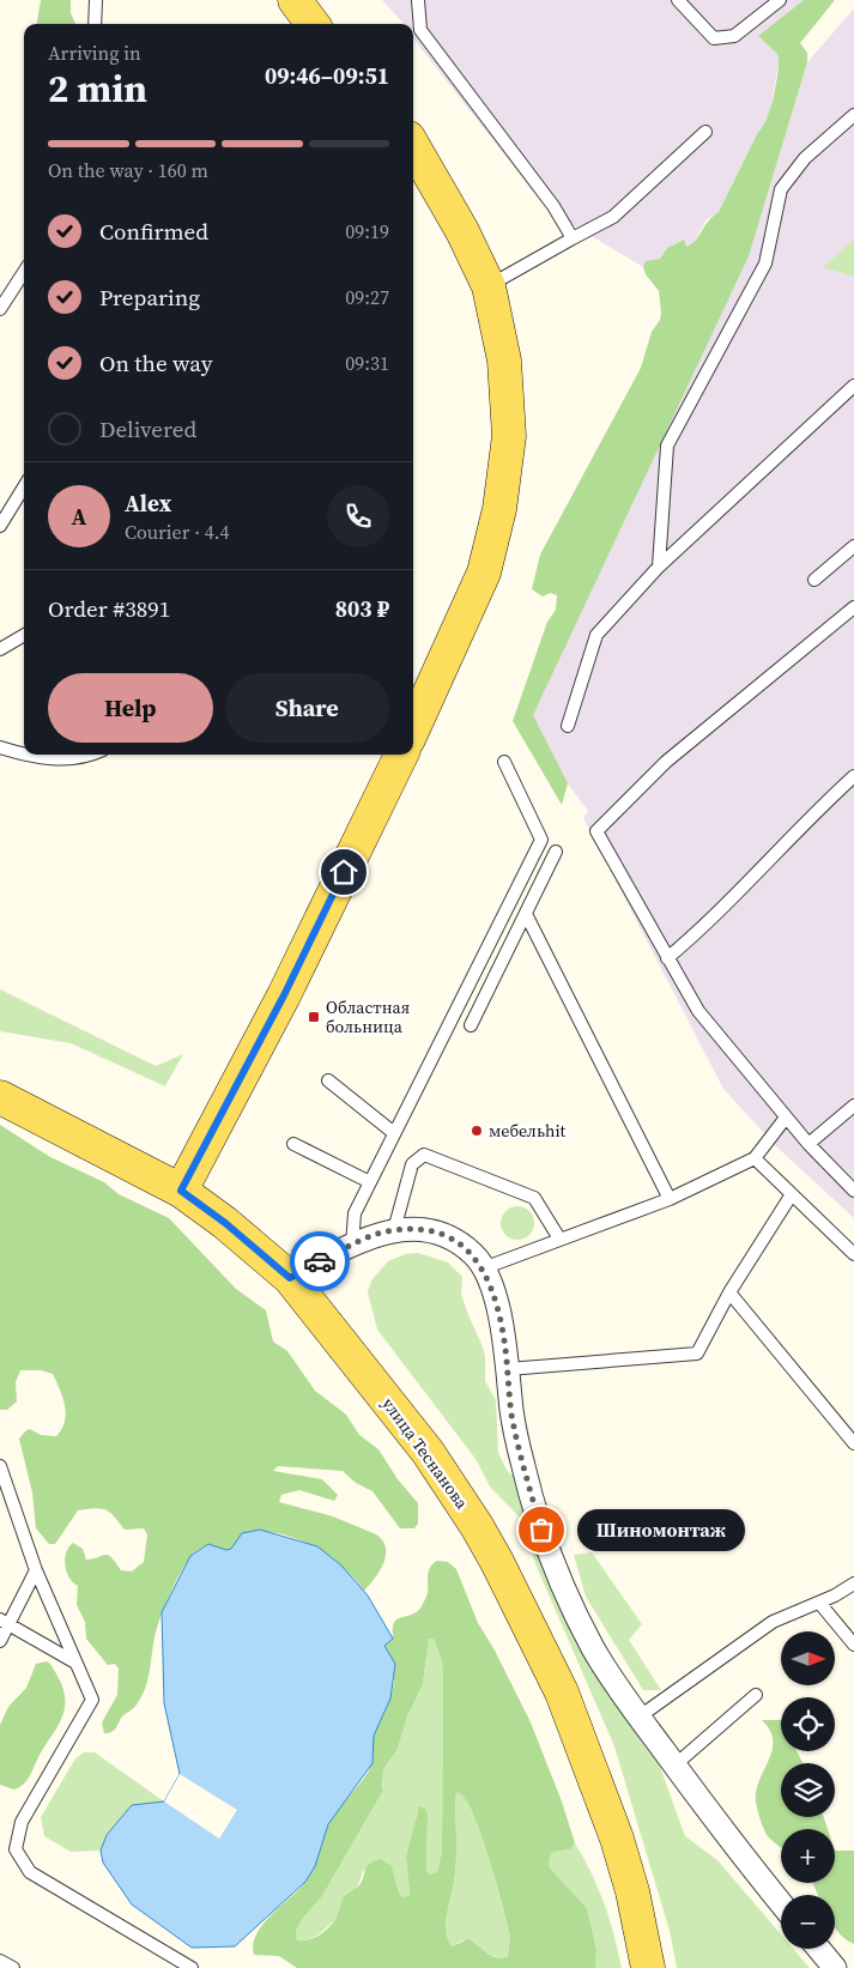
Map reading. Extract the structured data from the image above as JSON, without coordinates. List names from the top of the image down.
{
  "streets": {
    "main road": ["улица Теснанова"]
  },
  "places": {
    "transit": ["Областная больница"],
    "other": ["мебельhit", "Шиномонтаж"]
  },
  "north": "right",
  "page": {
    "heading": ["2 min", "Arriving in", "09:46–09:51"],
    "panel": [
      "Alex",
      "Courier · 4.4",
      "Order #3891",
      "803 ₽"
    ],
    "bar": "On the way · 160 m",
    "list": [
      ["Confirmed", "09:19"],
      ["Preparing", "09:27"],
      ["On the way", "09:31"],
      "Delivered"
    ],
    "round": "A",
    "buttons": ["Help", "Share"],
    "bubble": "Шиномонтаж",
    "map_buttons": ["+", "−"]
  }
}
